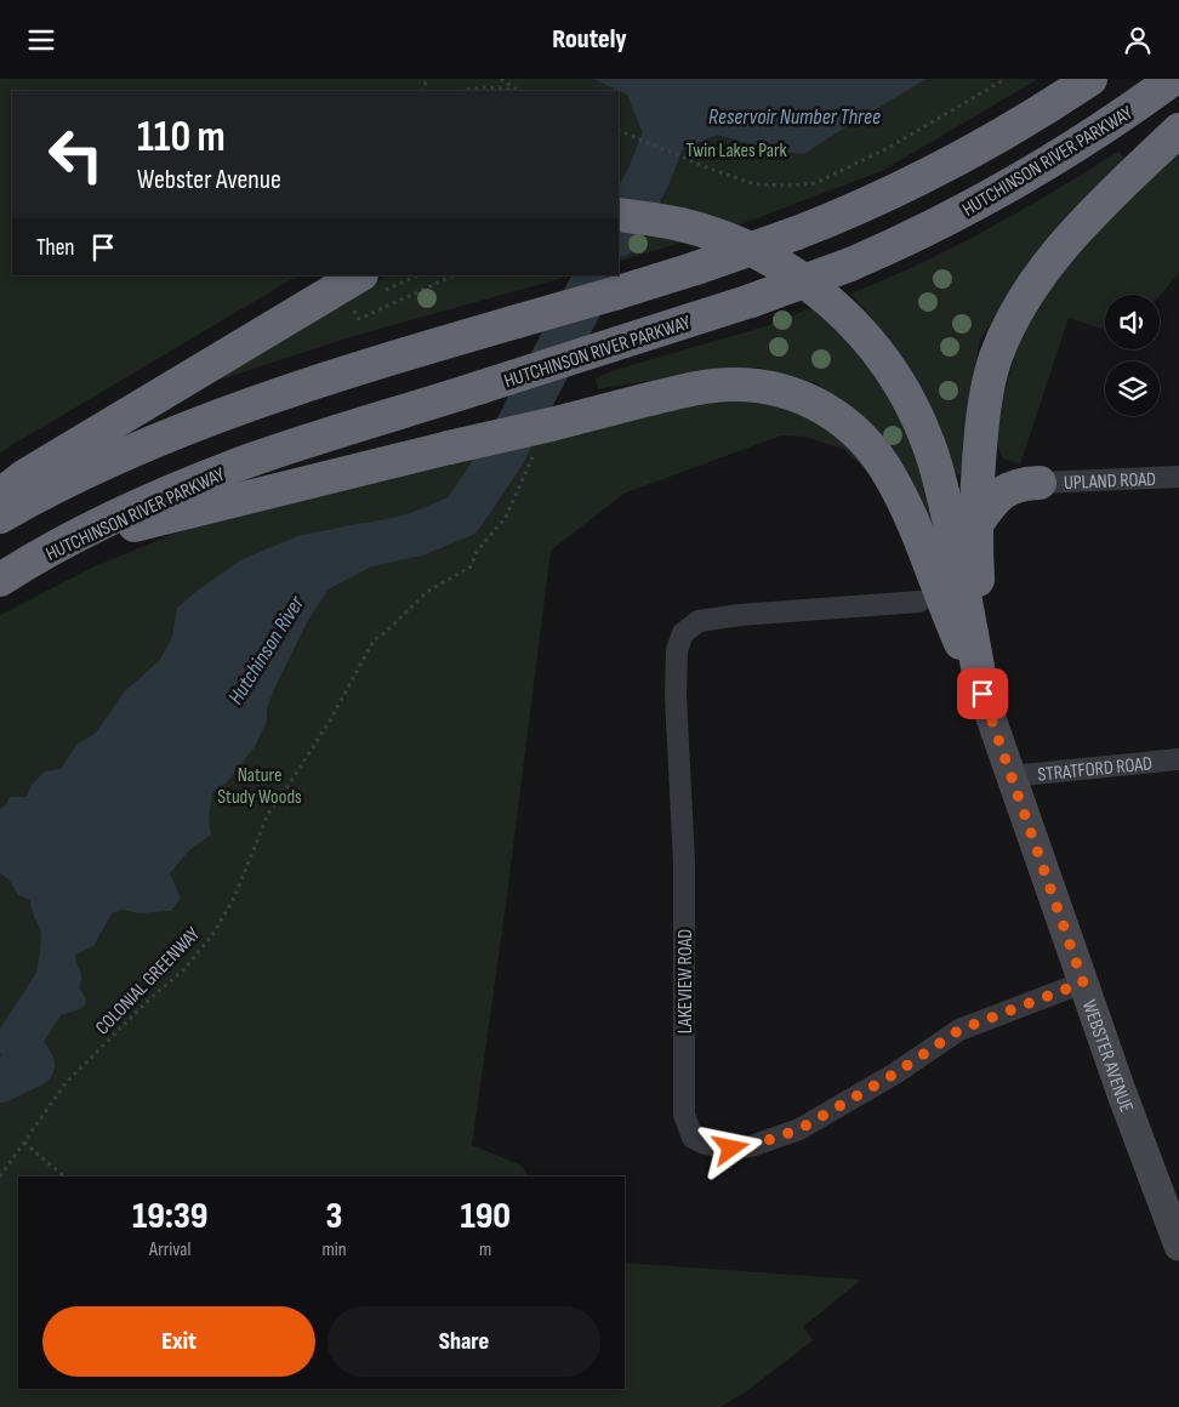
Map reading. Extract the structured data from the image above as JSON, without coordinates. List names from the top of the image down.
{
  "streets": {
    "highway": ["HUTCHINSON RIVER PARKWAY"],
    "street": [
      "UPLAND ROAD",
      "STRATFORD ROAD",
      "LAKEVIEW ROAD",
      "WEBSTER AVENUE"
    ],
    "path": ["COLONIAL GREENWAY"]
  },
  "crossings": [
    ["STRATFORD ROAD", "WEBSTER AVENUE"],
    ["LAKEVIEW ROAD", "WEBSTER AVENUE"]
  ],
  "water": ["Reservoir Number Three", "Hutchinson River"],
  "parks": ["Twin Lakes Park", "Nature Study Woods"],
  "page": {
    "header": "Routely",
    "turn": ["110 m", "Webster Avenue"],
    "then": "Then",
    "eta": [
      "19:39",
      "Arrival",
      "3",
      "min",
      "190",
      "m"
    ],
    "buttons": ["Exit", "Share"]
  }
}
